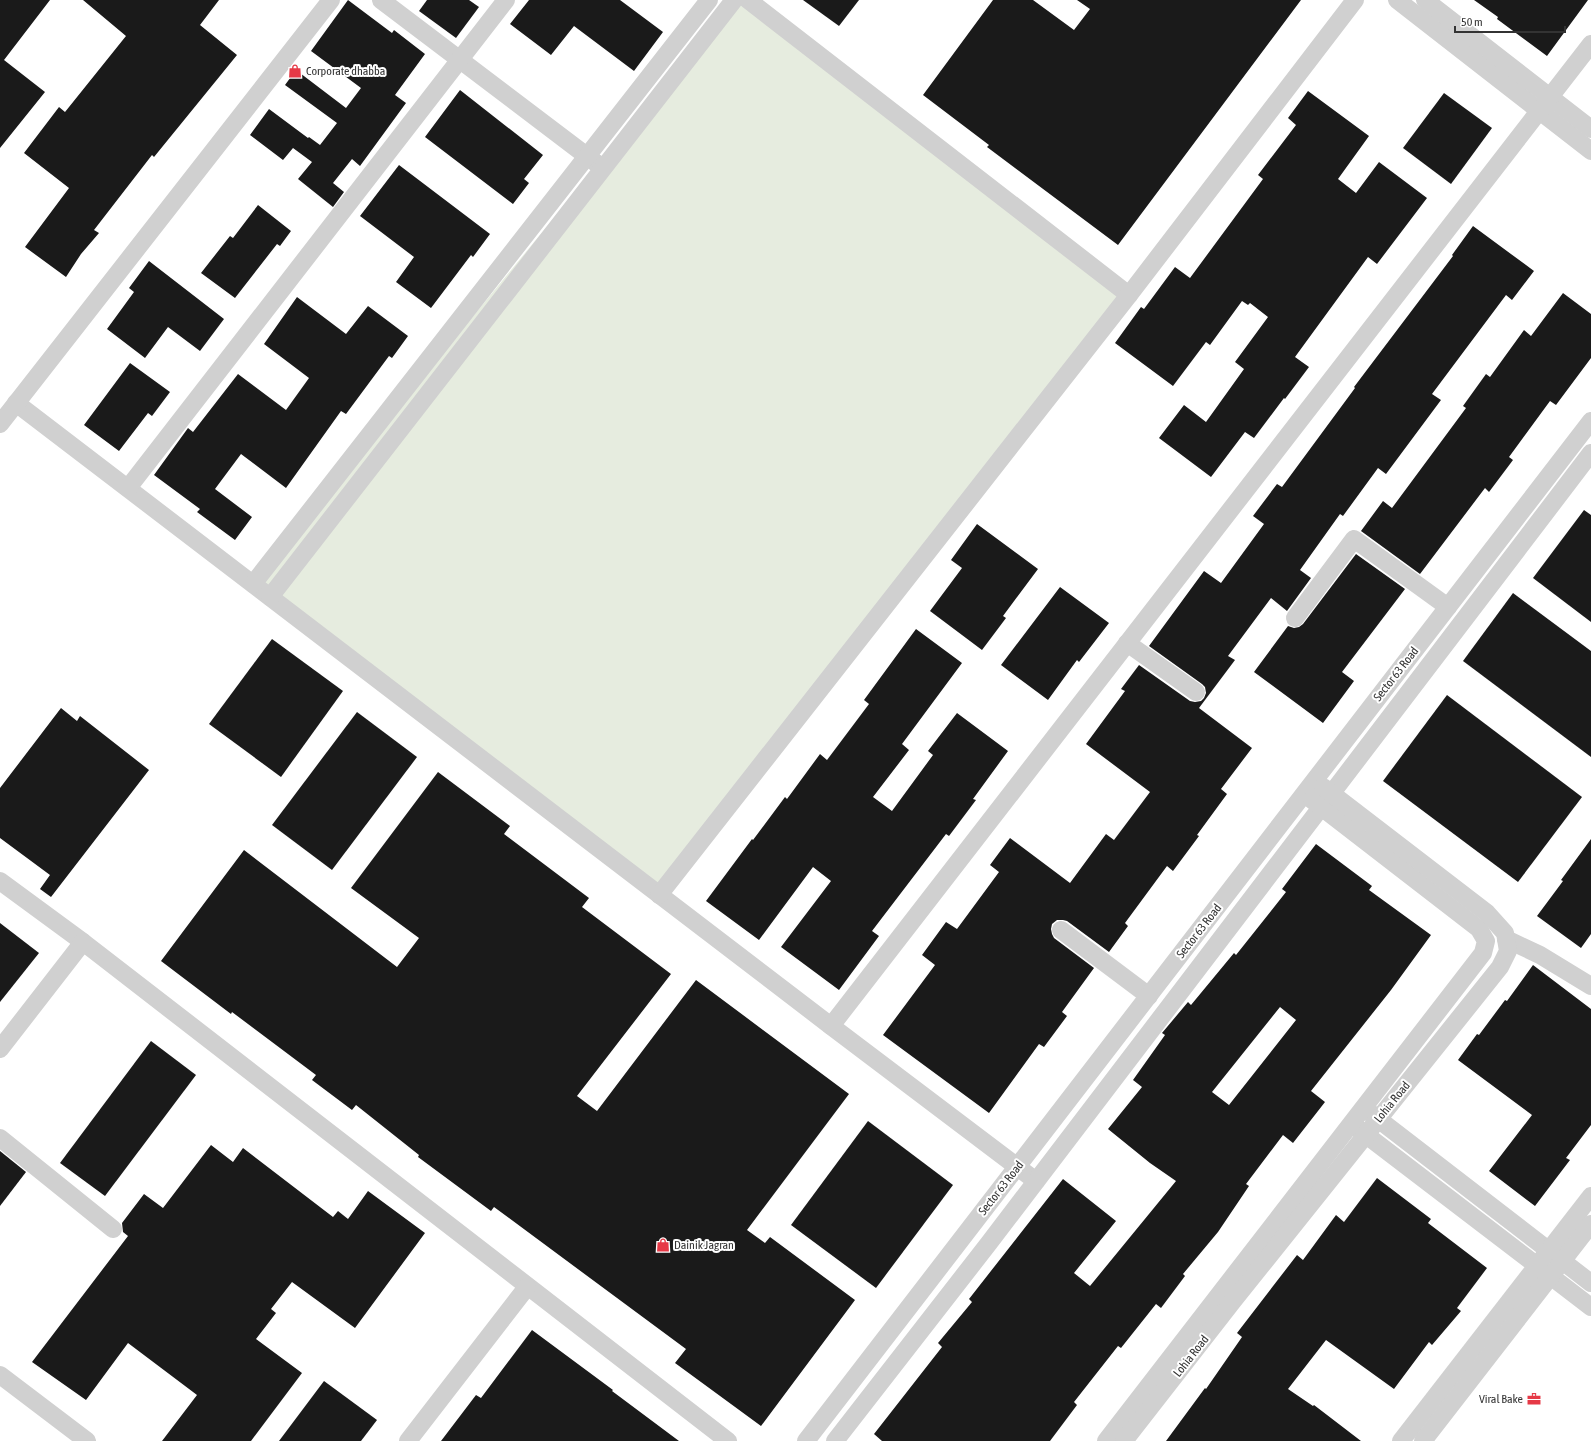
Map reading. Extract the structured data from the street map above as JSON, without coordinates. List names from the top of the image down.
{
  "streets": {
    "street": ["Sector 63 Road", "Lohia Road"]
  },
  "crossings": [
    ["Sector 63 Road", "Lohia Road"]
  ],
  "places": {
    "shop": ["Corporate dhabba", "Dainik Jagran"],
    "office": ["Viral Bake"]
  },
  "scale_bar": "50 m"
}
